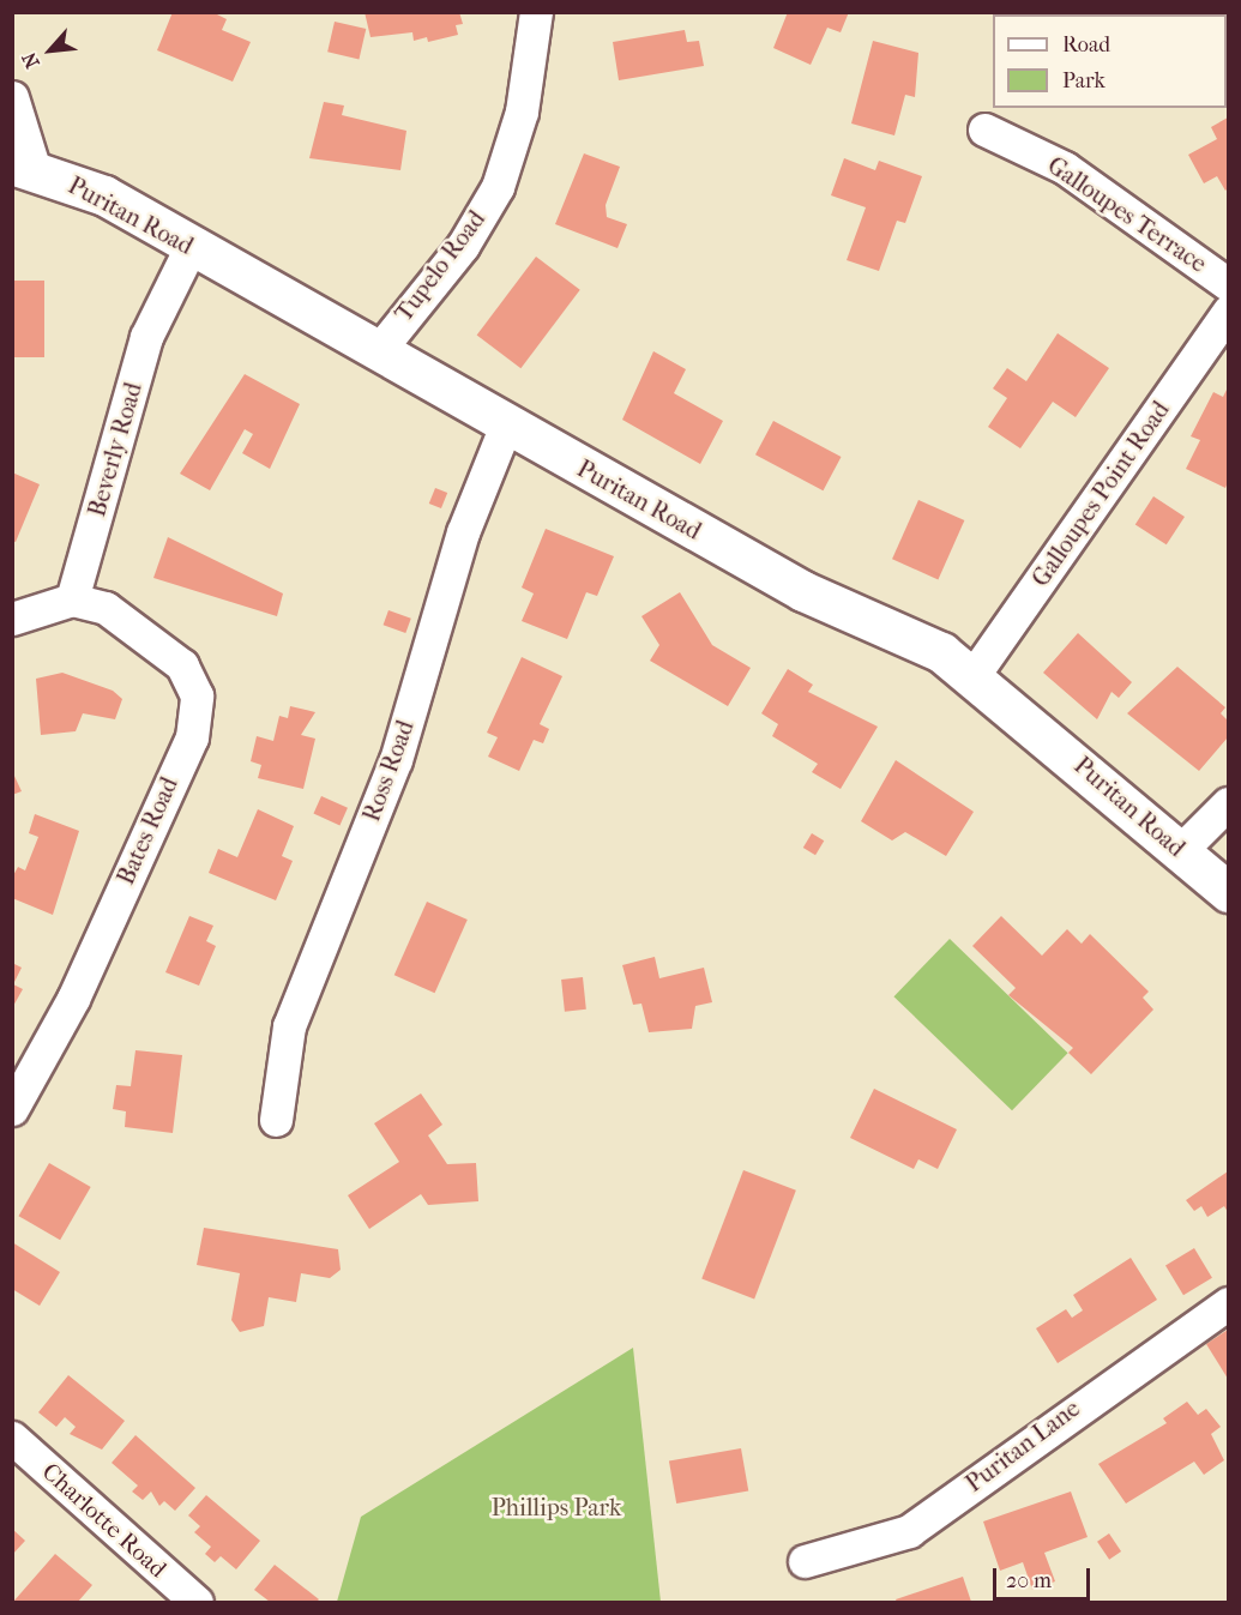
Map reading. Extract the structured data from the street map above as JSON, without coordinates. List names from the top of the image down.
{
  "streets": {
    "street": [
      "Galloupes Terrace",
      "Puritan Road",
      "Tupelo Road",
      "Beverly Road",
      "Galloupes Point Road",
      "Ross Road",
      "Bates Road",
      "Puritan Lane",
      "Charlotte Road"
    ]
  },
  "crossings": [
    ["Puritan Road", "Tupelo Road"],
    ["Puritan Road", "Beverly Road"],
    ["Puritan Road", "Galloupes Point Road"],
    ["Puritan Road", "Ross Road"],
    ["Beverly Road", "Bates Road"]
  ],
  "parks": ["Phillips Park"],
  "legend": ["Road", "Park"],
  "scale_bar": "20 m",
  "north": "bottom left"
}
